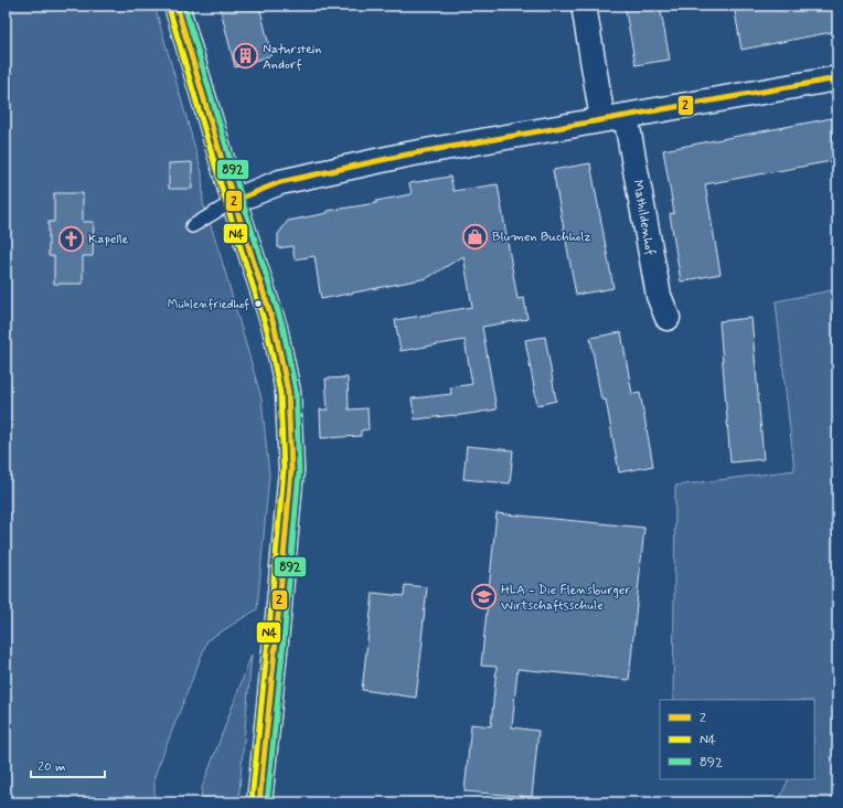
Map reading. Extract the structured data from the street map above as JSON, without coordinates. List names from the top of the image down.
{
  "streets": {
    "street": ["Mathildenhof"]
  },
  "places": {
    "building": ["Naturstein Andorf"],
    "shop": ["Blumen Buchholz"],
    "church": ["Kapelle"],
    "other": ["Mühlenfriedhof"],
    "school or university": ["HLA - Die Flensburger Wirtschaftsschule"]
  },
  "lines": ["transit line 2", "transit line 892", "transit line N4"],
  "legend": ["2", "N4", "892"],
  "scale_bar": "20 m"
}
